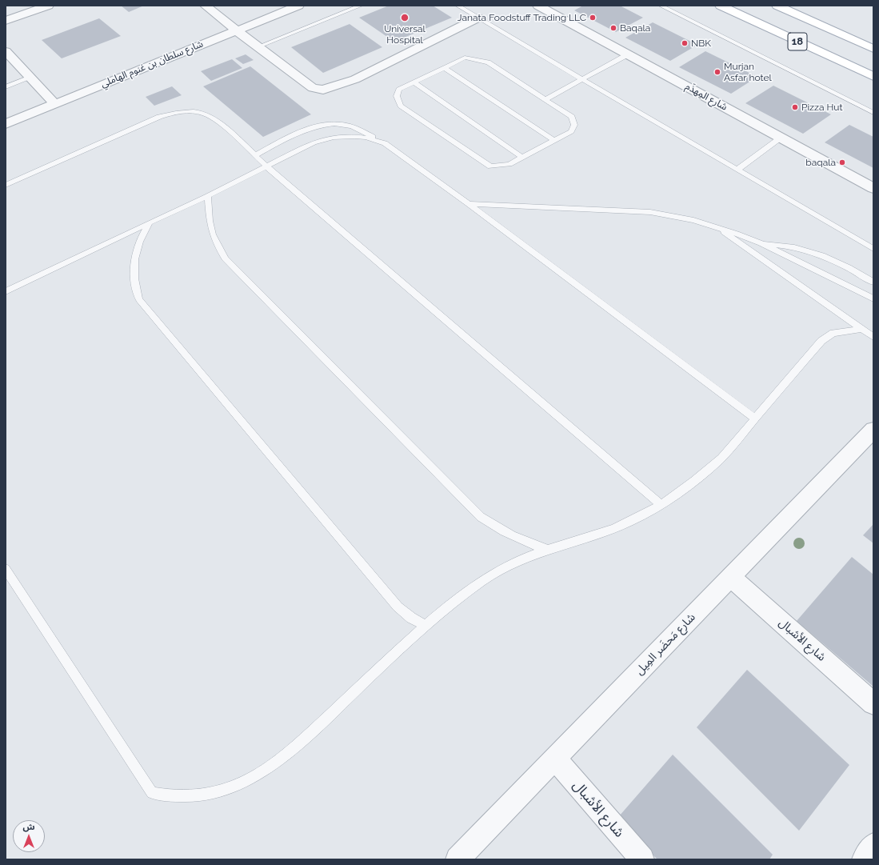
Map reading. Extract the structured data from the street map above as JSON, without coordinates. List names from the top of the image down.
{
  "streets": {
    "main road": ["18"],
    "street": [
      "شارع سلطان بن غنوم الهاملي",
      "شارع المِهذَم",
      "شارع الأشبال",
      "شارع مَحضَر المِيل"
    ]
  },
  "crossings": [
    ["شارع الأشبال", "شارع مَحضَر المِيل"]
  ],
  "places": [
    "Universal Hospital",
    "Janata Foodstuff Trading LLC",
    "Baqala",
    "NBK",
    "Murjan Asfar hotel",
    "Pizza Hut",
    "baqala"
  ],
  "north": "top"
}
